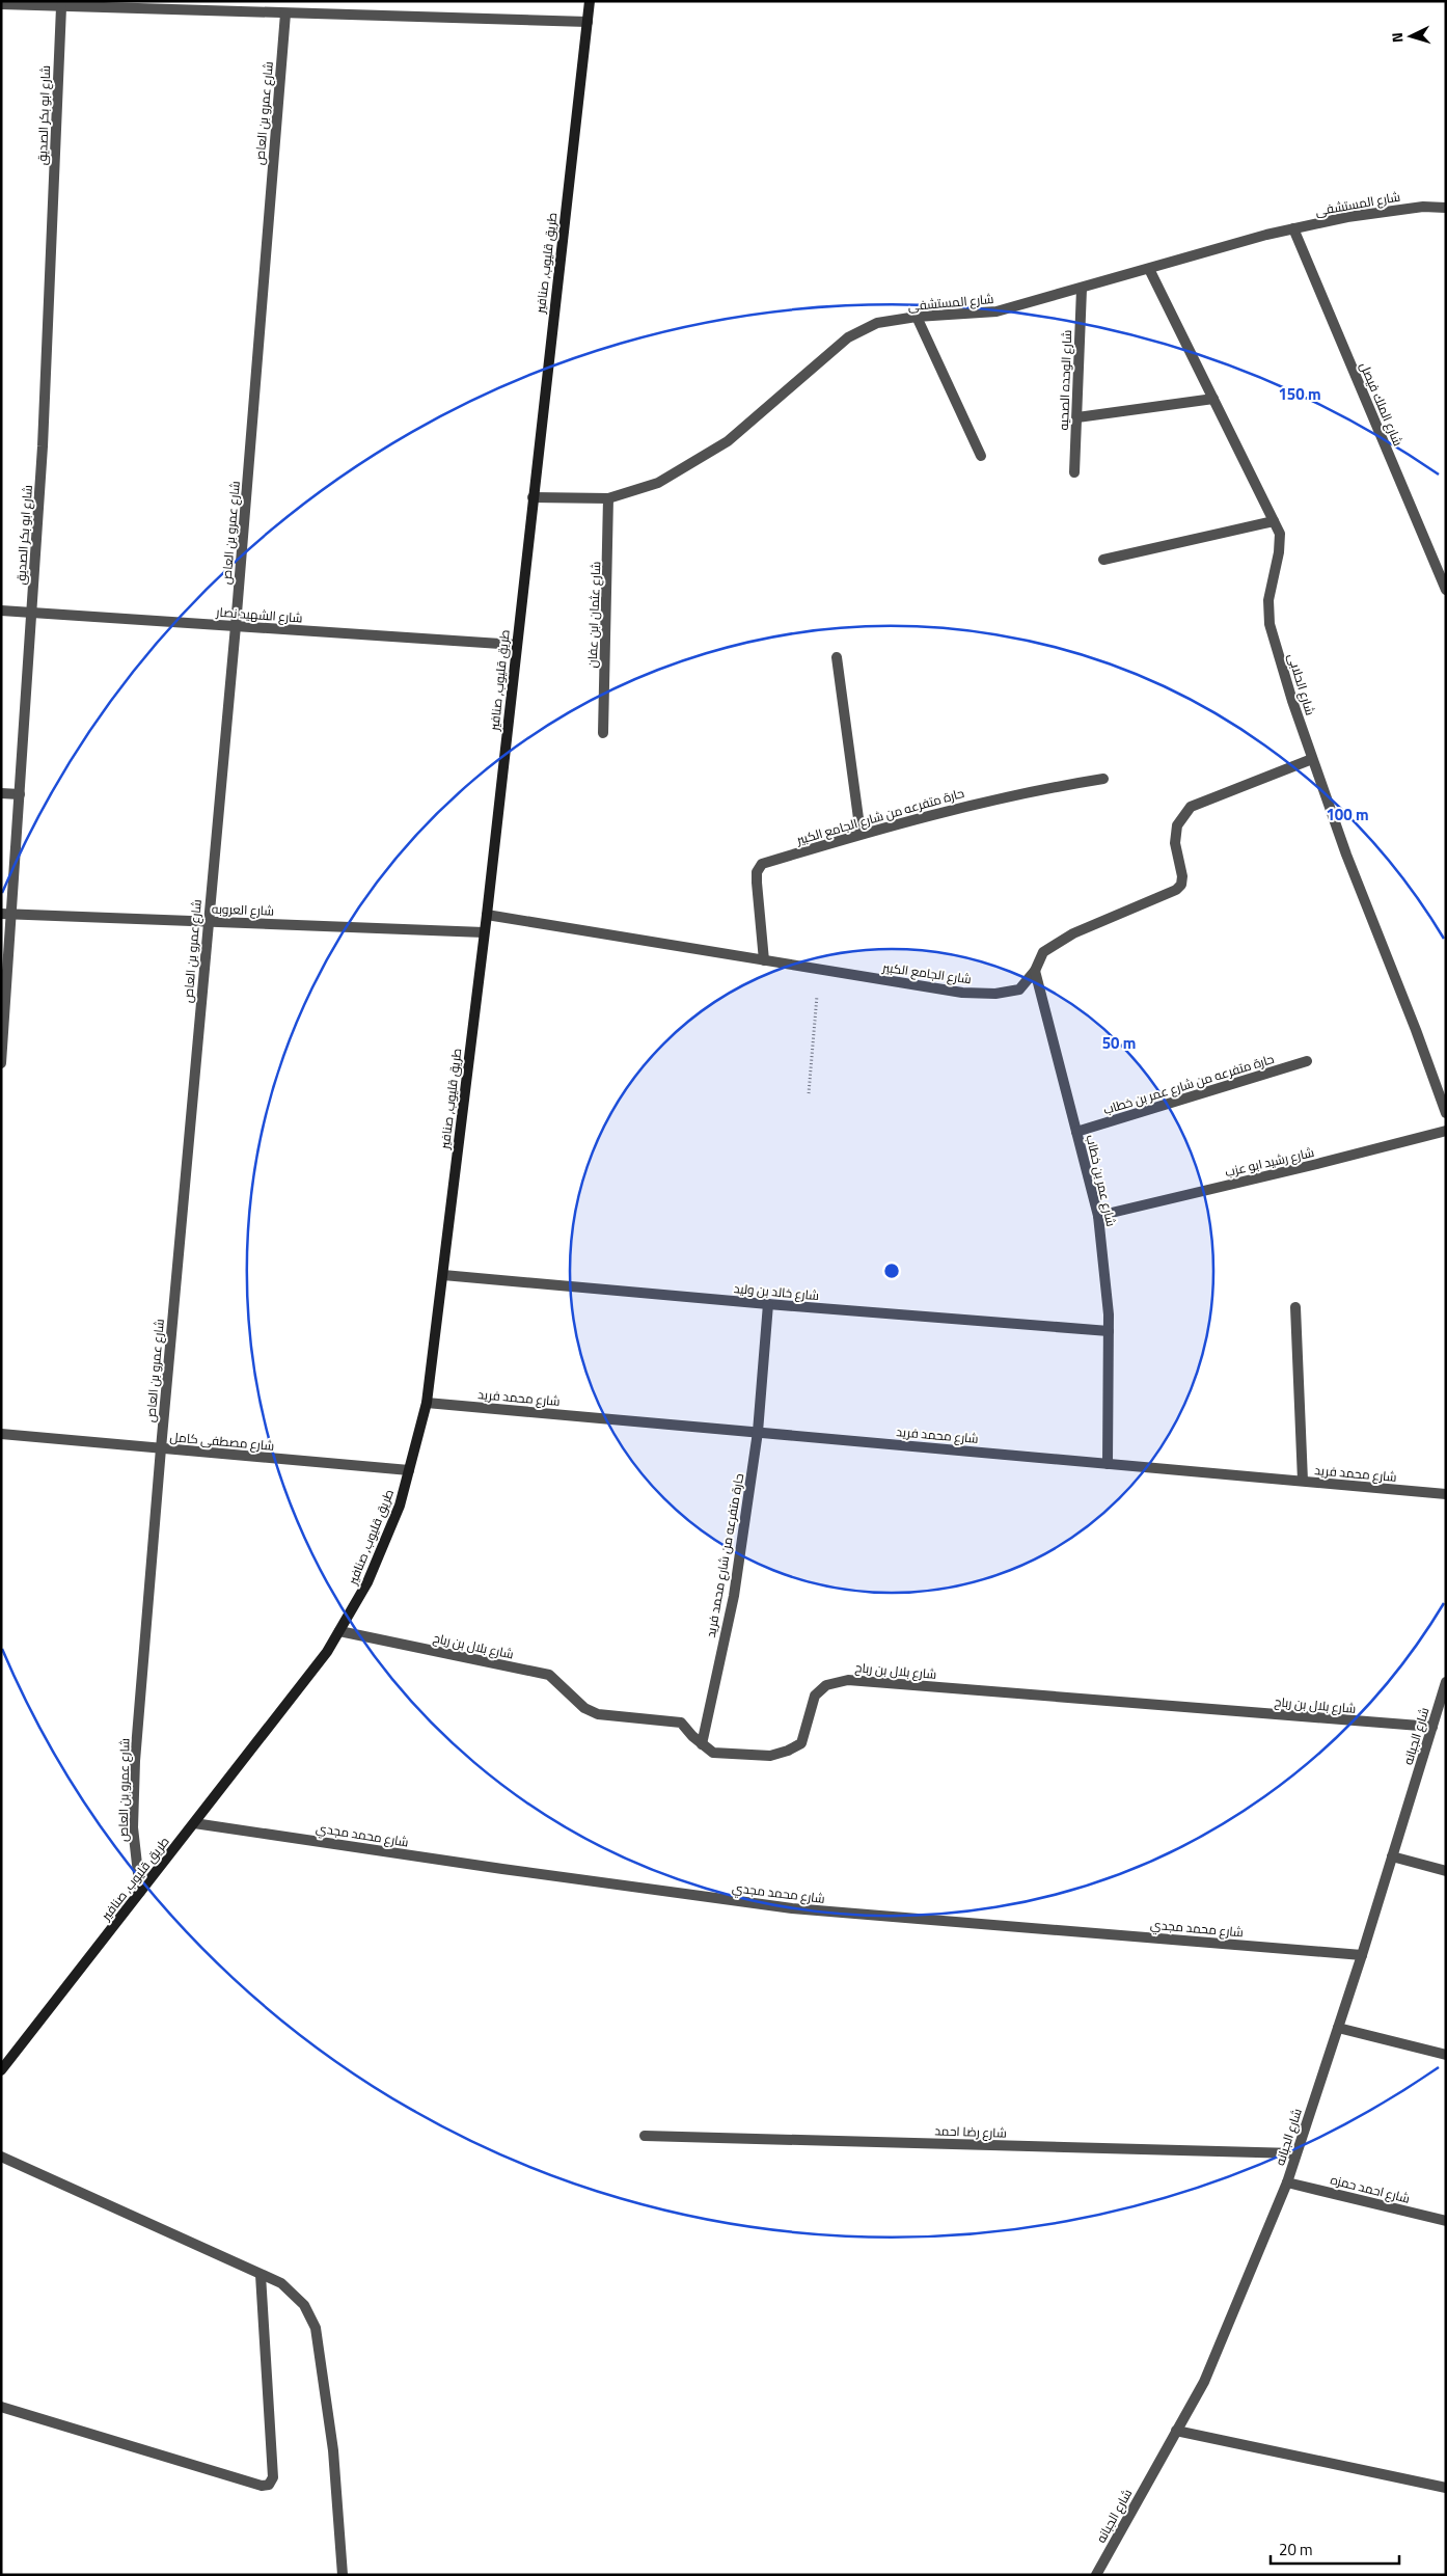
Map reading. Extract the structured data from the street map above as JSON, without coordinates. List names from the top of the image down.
{
  "streets": {
    "street": [
      "شارع عمرو بن العاص",
      "شارع ابو بكر الصديق",
      "شارع المستشفى",
      "طريق قليوب, صنافير",
      "شارع الوحده الصحيه",
      "شارع الملك فيصل",
      "شارع الشهيد نصار",
      "شارع عثمان ابن عفان",
      "شارع الحلابى",
      "حارة متفرعه من شارع الجامع الكبير",
      "شارع العروبه",
      "شارع الجامع الكبير",
      "حارة متفرعه من شارع عمر بن خطاب",
      "شارع رشيد ابو عزب",
      "شارع عمر بن خطاب",
      "شارع خالد بن وليد",
      "شارع محمد فريد",
      "شارع مصطفى كامل",
      "حارة متفرعه من شارع محمد فريد",
      "شارع بلال بن رباح",
      "شارع الجبانه",
      "شارع محمد مجدي",
      "شارع رضا احمد",
      "شارع احمد حمزه"
    ]
  },
  "crossings": [
    ["شارع عمرو بن العاص", "طريق قليوب, صنافير"],
    ["شارع عمرو بن العاص", "شارع الشهيد نصار"],
    ["شارع عمرو بن العاص", "شارع العروبه"],
    ["شارع عمرو بن العاص", "شارع مصطفى كامل"],
    ["شارع ابو بكر الصديق", "شارع الشهيد نصار"],
    ["شارع ابو بكر الصديق", "شارع العروبه"],
    ["شارع المستشفى", "طريق قليوب, صنافير"],
    ["شارع المستشفى", "شارع الوحده الصحيه"],
    ["شارع المستشفى", "شارع الملك فيصل"],
    ["شارع المستشفى", "شارع عثمان ابن عفان"],
    ["شارع المستشفى", "شارع الحلابى"],
    ["طريق قليوب, صنافير", "شارع الشهيد نصار"],
    ["طريق قليوب, صنافير", "شارع العروبه"],
    ["طريق قليوب, صنافير", "شارع الجامع الكبير"],
    ["طريق قليوب, صنافير", "شارع خالد بن وليد"],
    ["طريق قليوب, صنافير", "شارع محمد فريد"],
    ["طريق قليوب, صنافير", "شارع مصطفى كامل"],
    ["طريق قليوب, صنافير", "شارع بلال بن رباح"],
    ["طريق قليوب, صنافير", "شارع محمد مجدي"],
    ["شارع الحلابى", "شارع الجامع الكبير"],
    ["حارة متفرعه من شارع الجامع الكبير", "شارع الجامع الكبير"],
    ["شارع الجامع الكبير", "شارع عمر بن خطاب"],
    ["حارة متفرعه من شارع عمر بن خطاب", "شارع عمر بن خطاب"],
    ["شارع رشيد ابو عزب", "شارع عمر بن خطاب"],
    ["شارع عمر بن خطاب", "شارع خالد بن وليد"],
    ["شارع عمر بن خطاب", "شارع محمد فريد"],
    ["شارع خالد بن وليد", "حارة متفرعه من شارع محمد فريد"],
    ["شارع محمد فريد", "حارة متفرعه من شارع محمد فريد"],
    ["حارة متفرعه من شارع محمد فريد", "شارع بلال بن رباح"],
    ["شارع بلال بن رباح", "شارع الجبانه"],
    ["شارع الجبانه", "شارع محمد مجدي"],
    ["شارع الجبانه", "شارع رضا احمد"],
    ["شارع الجبانه", "شارع احمد حمزه"]
  ],
  "scale_bar": "20 m",
  "north": "left",
  "rings": ["150 m", "100 m", "50 m"]
}
